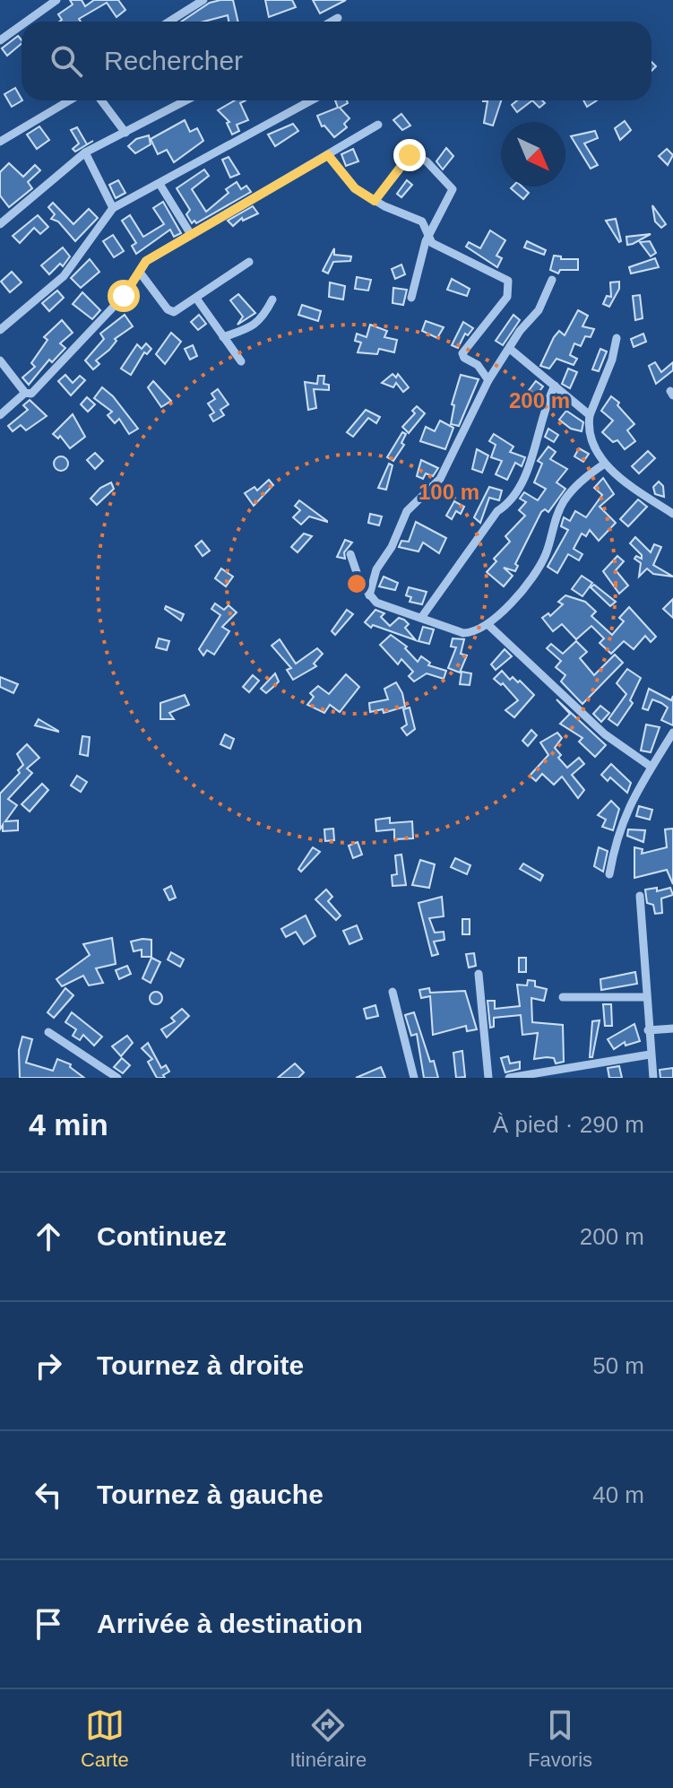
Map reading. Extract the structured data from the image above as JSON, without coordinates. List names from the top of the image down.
{
  "north": "bottom right",
  "page": {
    "search": "Rechercher",
    "heading": ["4 min", "À pied · 290 m"],
    "list": [
      ["Continuez", "200 m"],
      ["Tournez à droite", "50 m"],
      ["Tournez à gauche", "40 m"],
      "Arrivée à destination"
    ],
    "nav": ["Carte", "Itinéraire", "Favoris"]
  },
  "rings": ["200 m", "100 m"]
}
